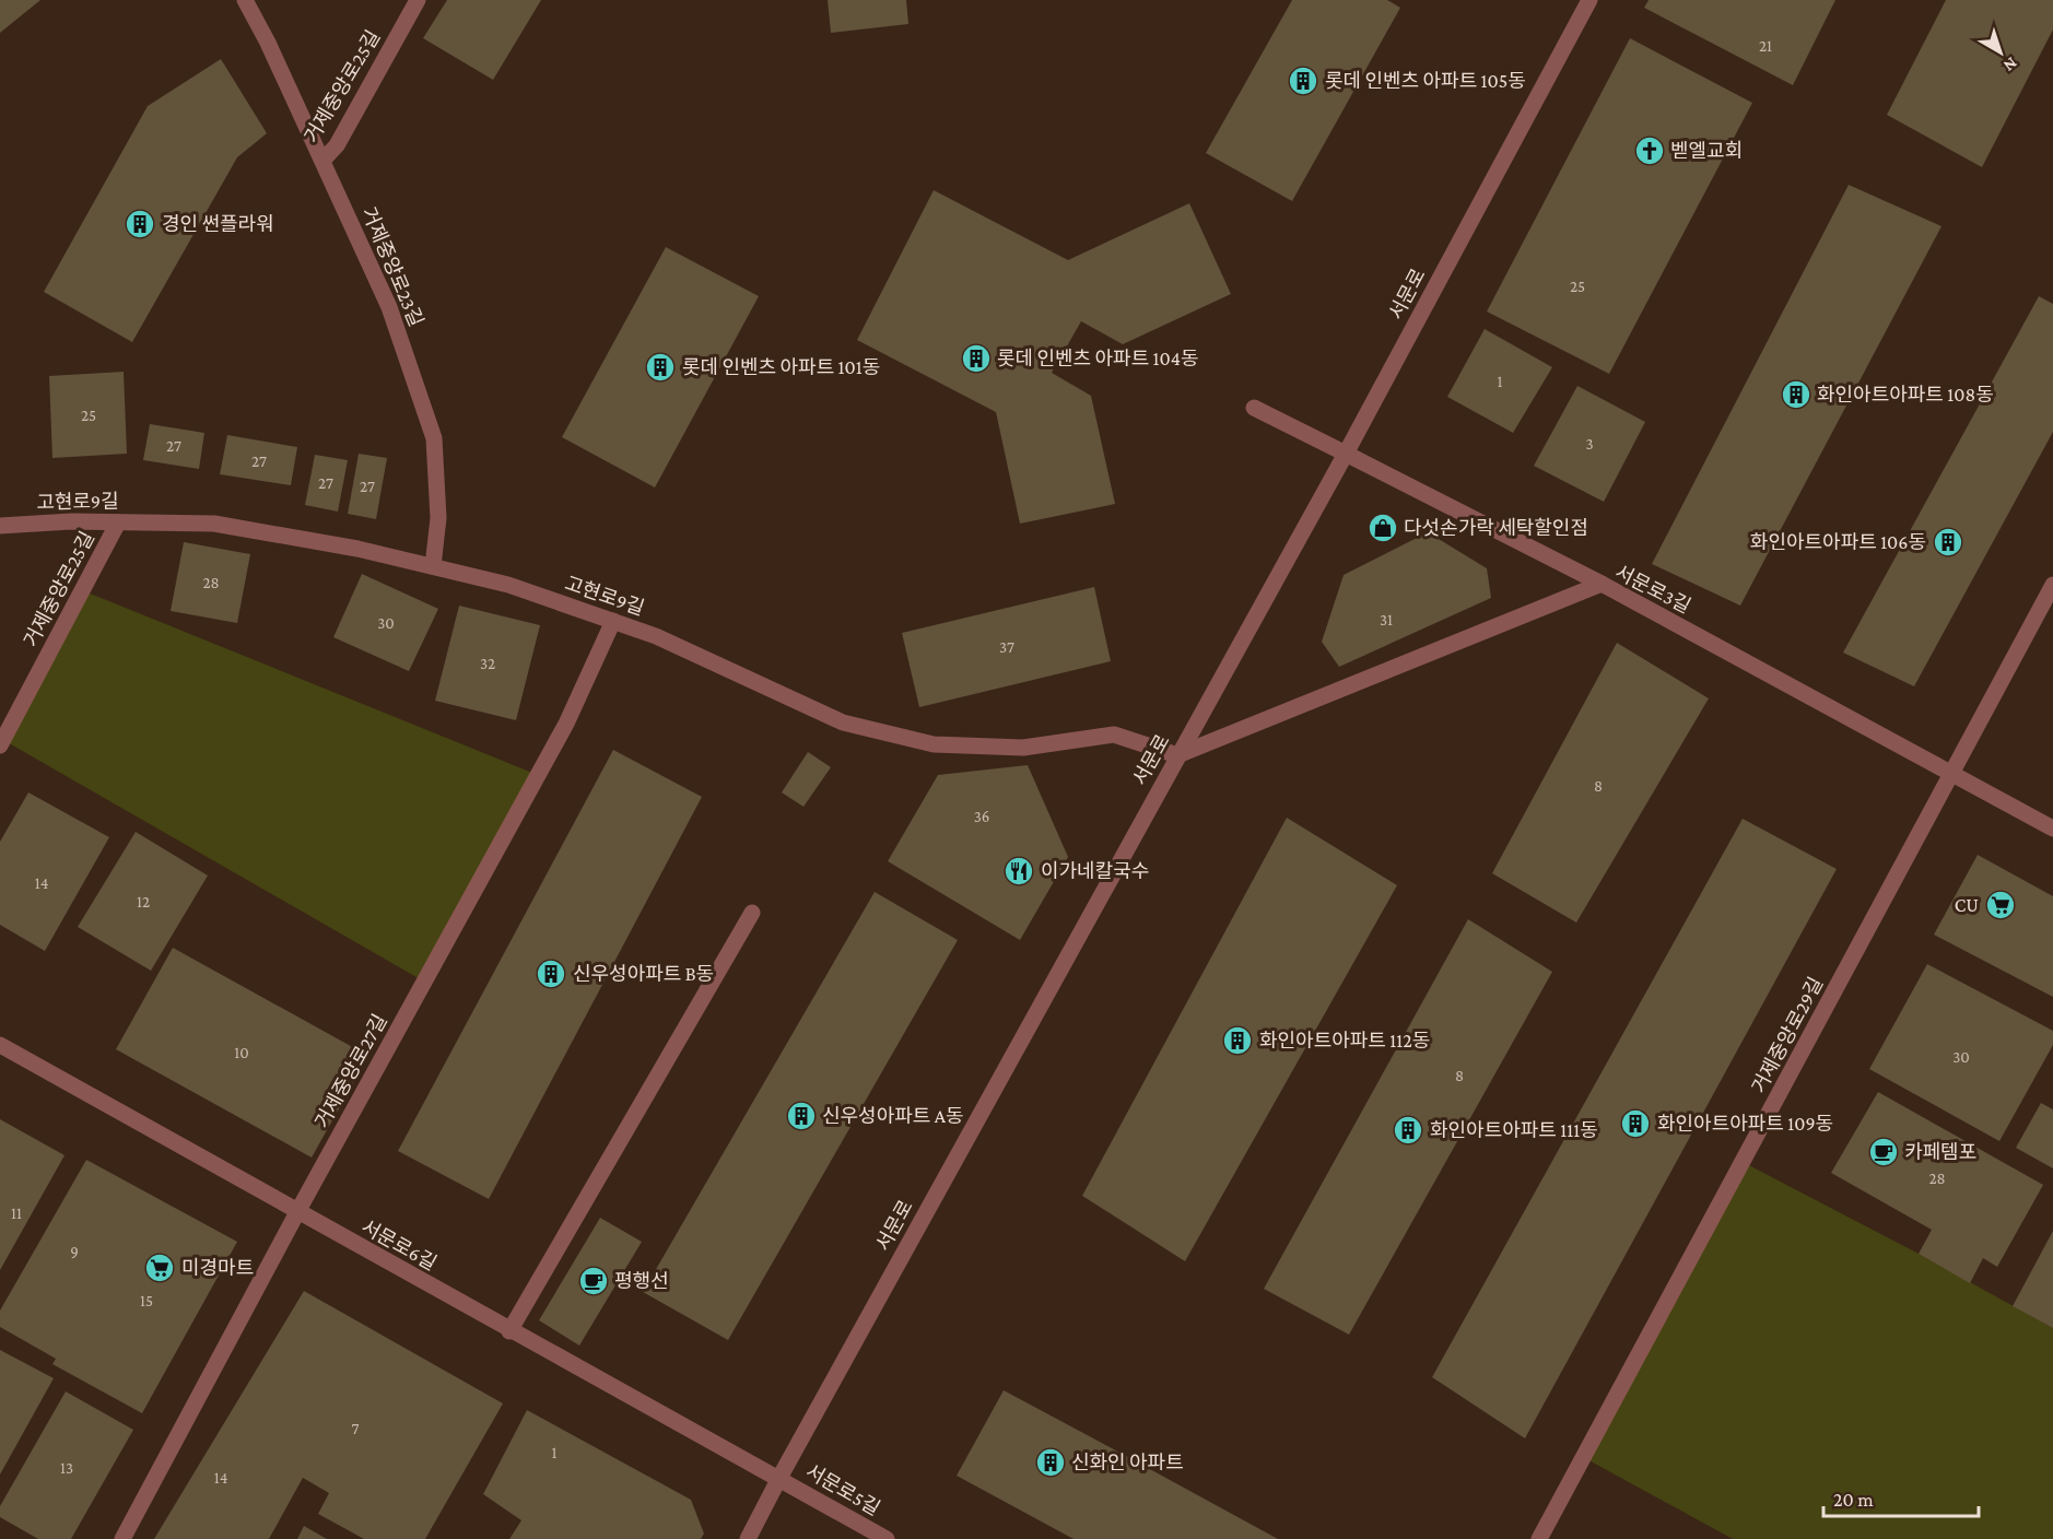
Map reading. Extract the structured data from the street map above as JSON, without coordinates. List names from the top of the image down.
{
  "streets": {
    "street": [
      "거제중앙로25길",
      "거제중앙로23길",
      "서문로",
      "고현로9길",
      "서문로3길",
      "거제중앙로29길",
      "거제중앙로27길",
      "서문로6길",
      "서문로5길"
    ]
  },
  "crossings": [
    ["거제중앙로25길", "거제중앙로23길"],
    ["거제중앙로25길", "고현로9길"],
    ["거제중앙로23길", "고현로9길"],
    ["서문로", "고현로9길"],
    ["서문로", "서문로3길"],
    ["서문로", "서문로6길"],
    ["서문로", "서문로5길"],
    ["고현로9길", "서문로3길"],
    ["고현로9길", "거제중앙로27길"],
    ["서문로3길", "거제중앙로29길"],
    ["거제중앙로27길", "서문로6길"],
    ["서문로6길", "서문로5길"]
  ],
  "places": {
    "building": [
      "롯데 인벤츠 아파트 105동",
      "경인 썬플라워",
      "롯데 인벤츠 아파트 104동",
      "롯데 인벤츠 아파트 101동",
      "화인아트아파트 108동",
      "화인아트아파트 106동",
      "신우성아파트 B동",
      "화인아트아파트 112동",
      "신우성아파트 A동",
      "화인아트아파트 109동",
      "화인아트아파트 111동",
      "신화인 아파트"
    ],
    "church": ["벧엘교회"],
    "shop": ["다섯손가락 세탁할인점"],
    "restaurant": ["이가네칼국수"],
    "supermarket": ["CU", "미경마트"],
    "cafe": ["카페템포", "평행선"]
  },
  "house_numbers": [
    "21",
    "25",
    "1",
    "25",
    "3",
    "27",
    "27",
    "27",
    "27",
    "28",
    "31",
    "30",
    "37",
    "32",
    "8",
    "36",
    "14",
    "12",
    "10",
    "30",
    "8",
    "28",
    "11",
    "9",
    "15",
    "7",
    "1",
    "13",
    "14"
  ],
  "scale_bar": "20 m",
  "north": "bottom right"
}
